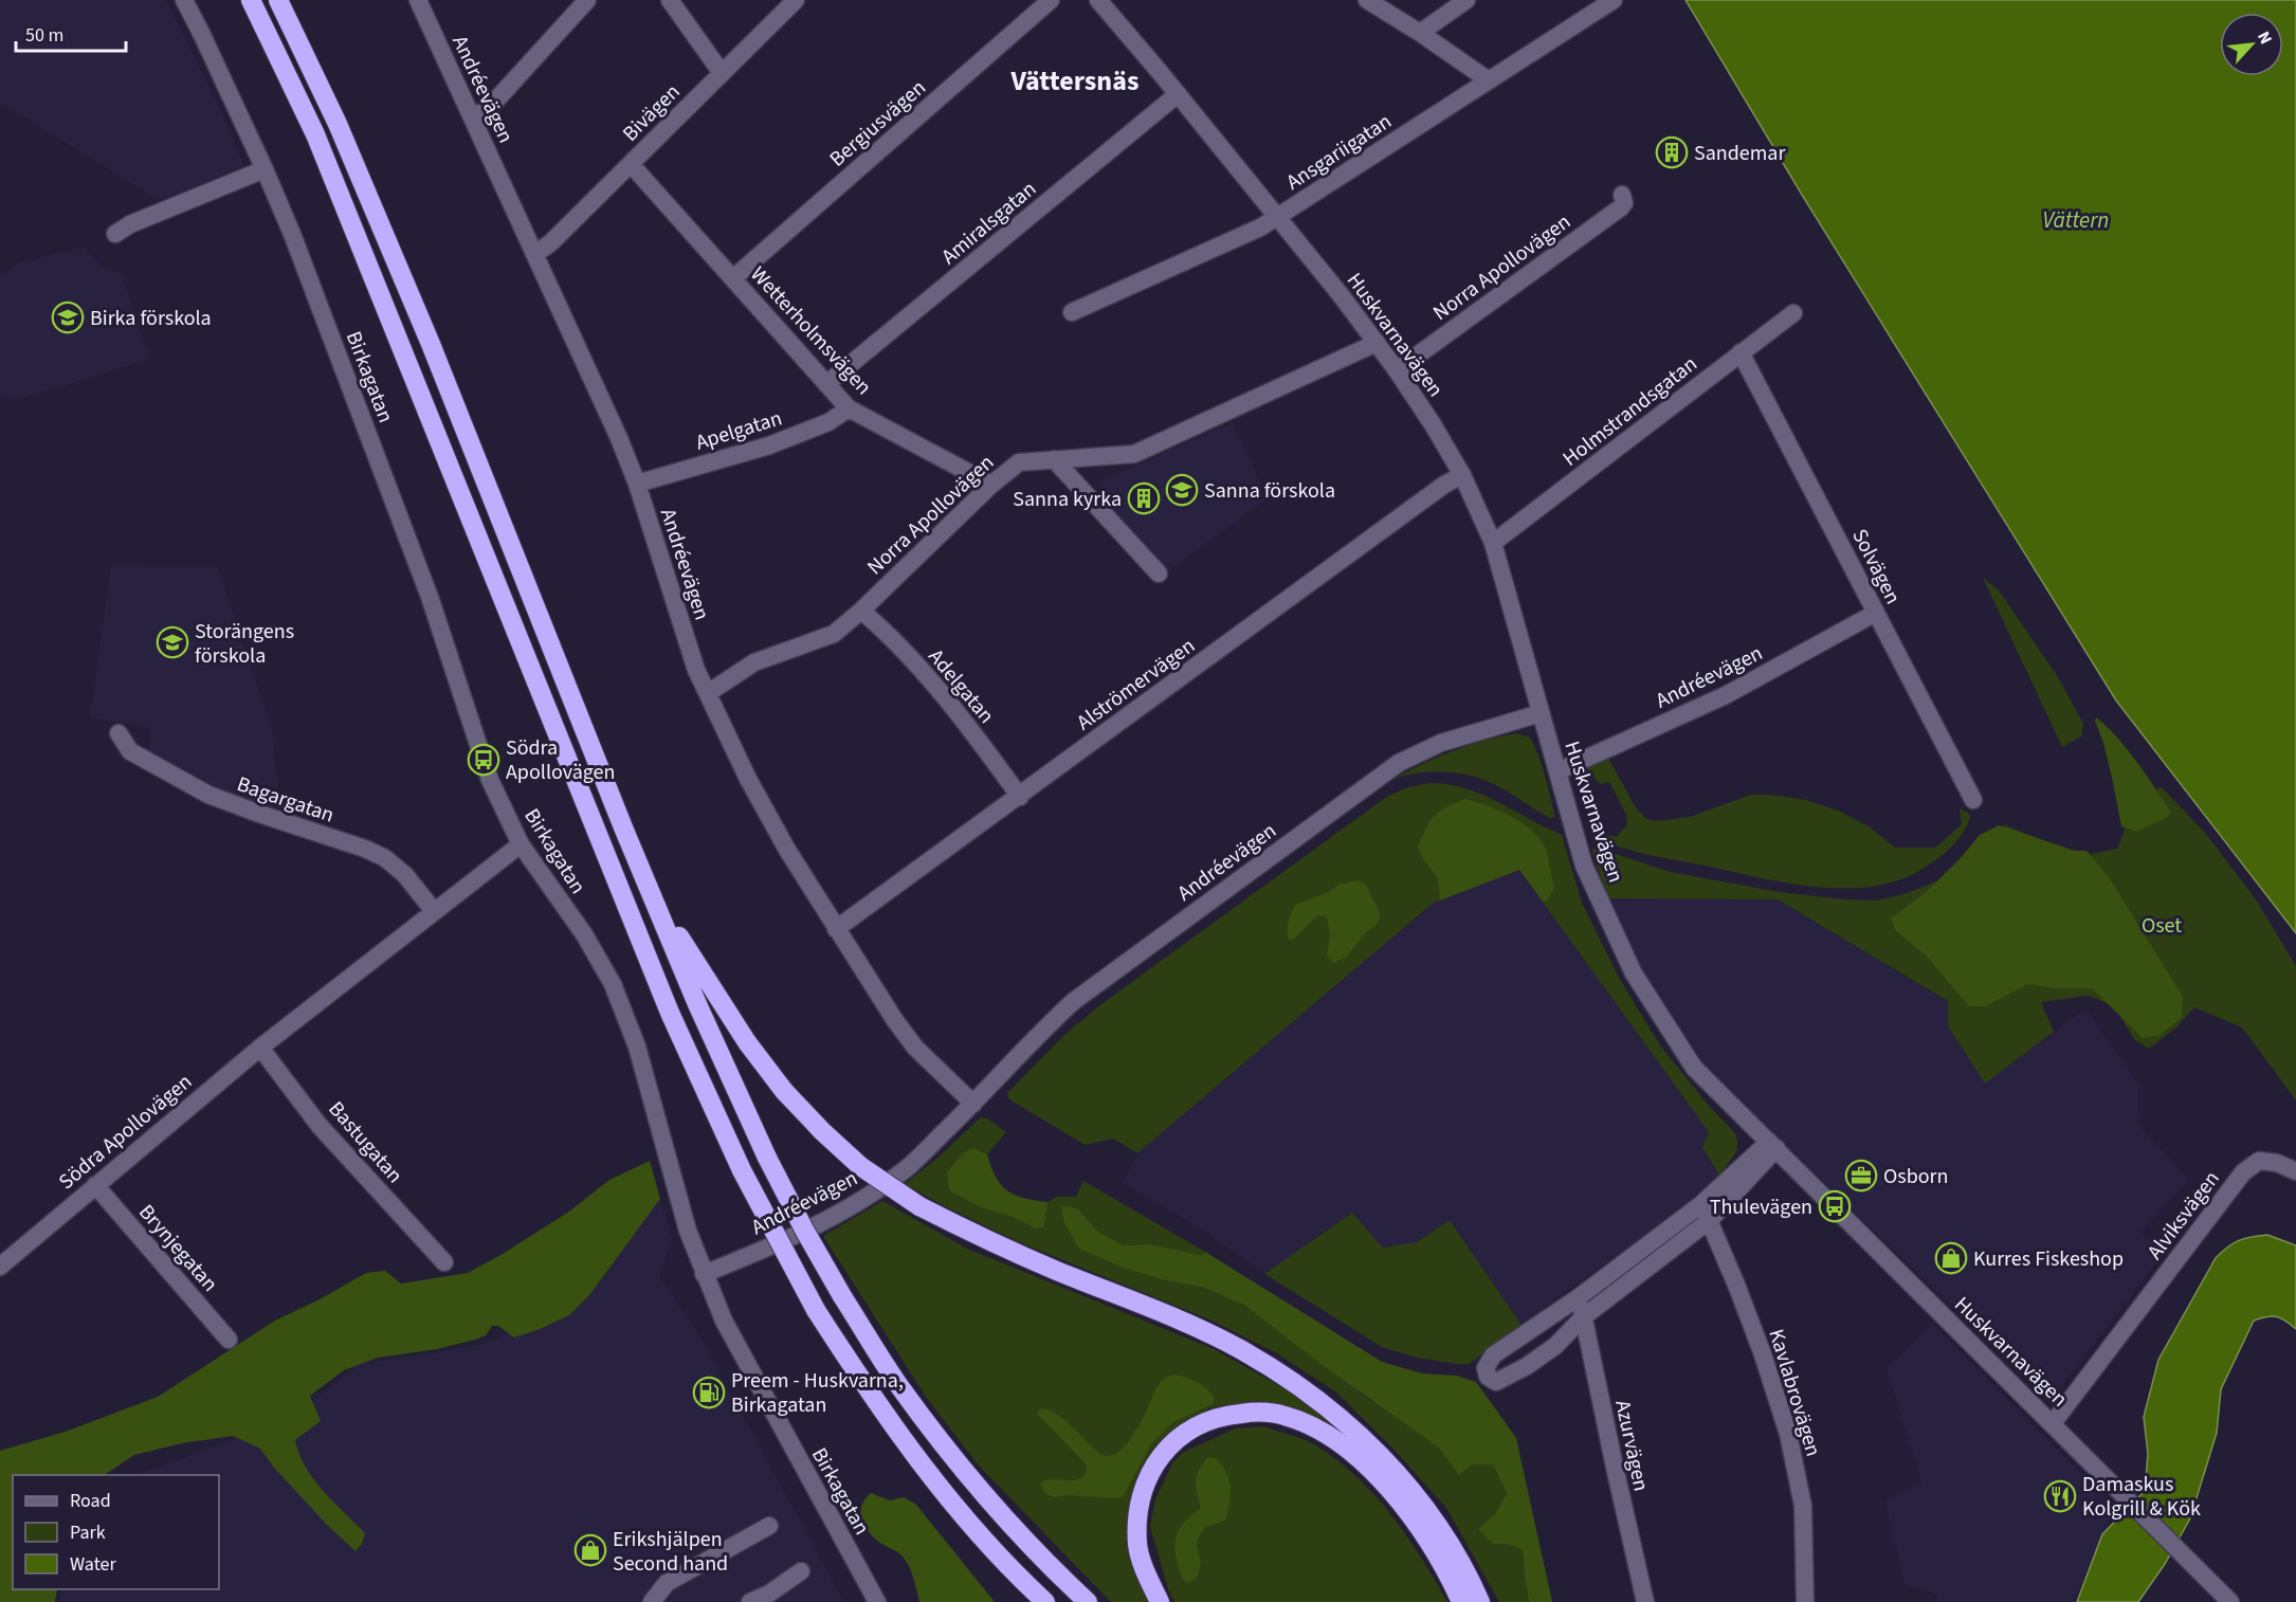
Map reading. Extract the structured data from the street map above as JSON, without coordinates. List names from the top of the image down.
{
  "streets": {
    "street": [
      "Andréevägen",
      "Bivägen",
      "Bergiusvägen",
      "Ansgariigatan",
      "Amiralsgatan",
      "Norra Apollovägen",
      "Wetterholmsvägen",
      "Huskvarnavägen",
      "Birkagatan",
      "Holmstrandsgatan",
      "Apelgatan",
      "Solvägen",
      "Alströmervägen",
      "Adelgatan",
      "Bagargatan",
      "Södra Apollovägen",
      "Bastugatan",
      "Alviksvägen",
      "Brynjegatan",
      "Kavlabrovägen",
      "Azurvägen"
    ]
  },
  "crossings": [
    ["Andréevägen", "Bivägen"],
    ["Andréevägen", "Norra Apollovägen"],
    ["Andréevägen", "Huskvarnavägen"],
    ["Andréevägen", "Birkagatan"],
    ["Andréevägen", "Apelgatan"],
    ["Andréevägen", "Solvägen"],
    ["Andréevägen", "Alströmervägen"],
    ["Bivägen", "Wetterholmsvägen"],
    ["Bergiusvägen", "Wetterholmsvägen"],
    ["Ansgariigatan", "Huskvarnavägen"],
    ["Amiralsgatan", "Wetterholmsvägen"],
    ["Amiralsgatan", "Huskvarnavägen"],
    ["Norra Apollovägen", "Wetterholmsvägen"],
    ["Norra Apollovägen", "Huskvarnavägen"],
    ["Norra Apollovägen", "Adelgatan"],
    ["Wetterholmsvägen", "Apelgatan"],
    ["Huskvarnavägen", "Holmstrandsgatan"],
    ["Huskvarnavägen", "Alströmervägen"],
    ["Huskvarnavägen", "Alviksvägen"],
    ["Birkagatan", "Södra Apollovägen"],
    ["Holmstrandsgatan", "Solvägen"],
    ["Alströmervägen", "Adelgatan"],
    ["Bagargatan", "Södra Apollovägen"],
    ["Södra Apollovägen", "Bastugatan"],
    ["Södra Apollovägen", "Brynjegatan"]
  ],
  "districts": ["Vättersnäs"],
  "water": ["Vättern"],
  "parks": ["Oset"],
  "places": {
    "building": ["Sandemar", "Sanna kyrka"],
    "school or university": ["Birka förskola", "Sanna förskola", "Storängens förskola"],
    "bus stop": ["Södra Apollovägen", "Thulevägen"],
    "office": ["Osborn"],
    "shop": ["Kurres Fiskeshop", "Erikshjälpen Second hand"],
    "fuel station": ["Preem - Huskvarna, Birkagatan"],
    "restaurant": ["Damaskus Kolgrill & Kök"]
  },
  "legend": ["Road", "Park", "Water"],
  "scale_bar": "50 m",
  "north": "top right"
}
